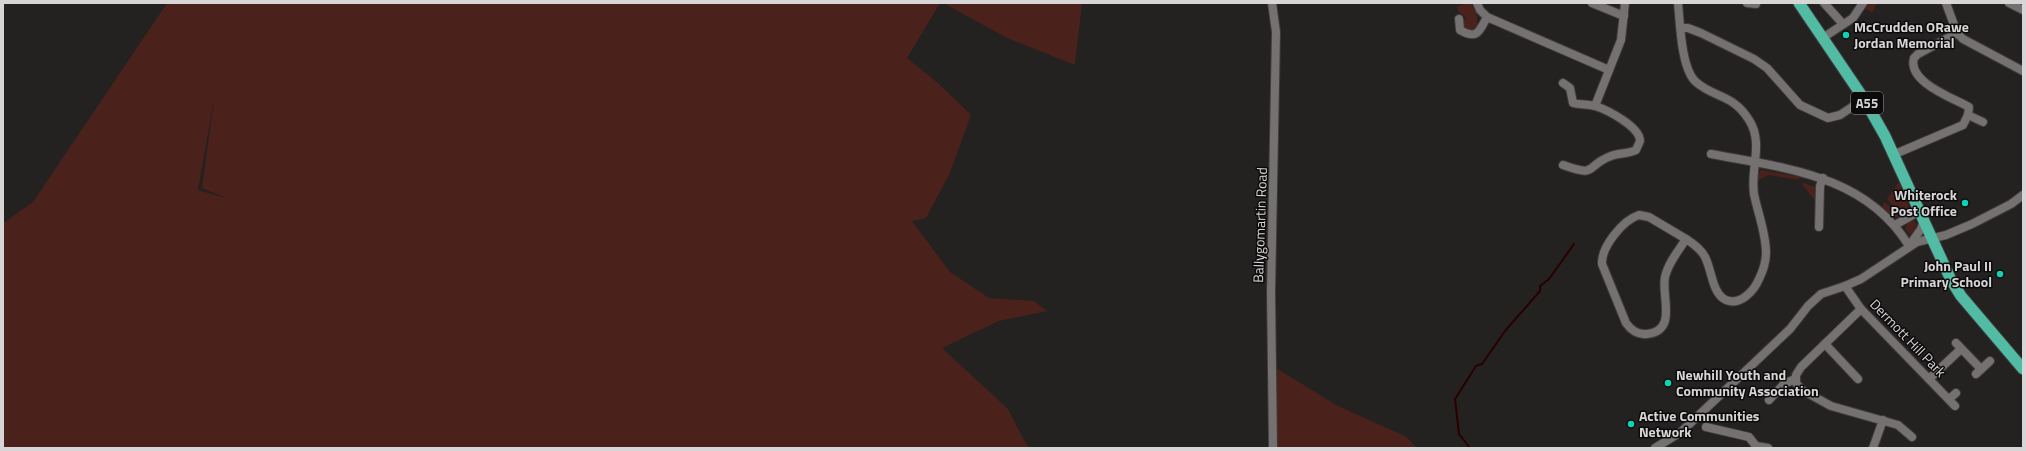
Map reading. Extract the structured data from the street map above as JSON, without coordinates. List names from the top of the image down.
{
  "streets": {
    "highway": ["A55"],
    "street": ["Ballygomartin Road", "Dermott Hill Park"]
  },
  "places": [
    "McCrudden ORawe Jordan Memorial",
    "Whiterock Post Office",
    "John Paul II Primary School",
    "Newhill Youth and Community Association",
    "Active Communities Network"
  ]
}
